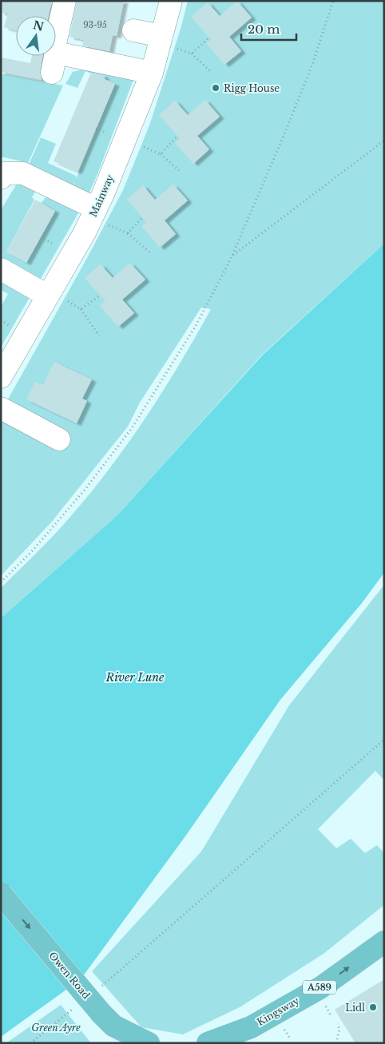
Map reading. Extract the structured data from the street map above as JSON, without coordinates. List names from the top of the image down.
{
  "streets": {
    "main road": ["Owen Road", "A589", "Kingsway"],
    "street": ["Mainway"]
  },
  "crossings": [
    ["A589", "Kingsway"]
  ],
  "one_way": ["Owen Road", "Kingsway"],
  "water": ["River Lune"],
  "parks": ["Green Ayre"],
  "places": ["Rigg House", "Lidl"],
  "house_numbers": ["93-95"],
  "scale_bar": "20 m",
  "north": "top"
}
